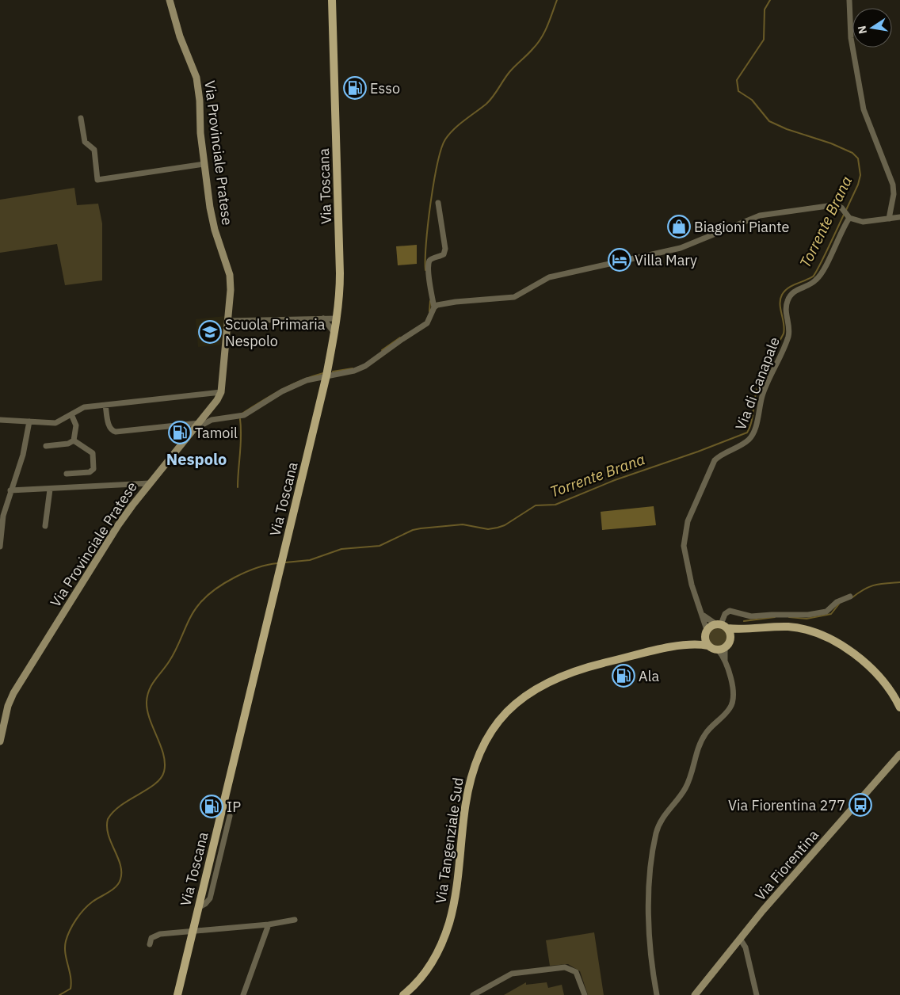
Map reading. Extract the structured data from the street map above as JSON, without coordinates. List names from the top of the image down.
{
  "streets": {
    "main road": ["Via Toscana", "Via Tangenziale Sud"],
    "street": ["Via Provinciale Pratese", "Via di Canapale", "Via Fiorentina"]
  },
  "crossings": [
    ["Via di Canapale", "Via Tangenziale Sud"]
  ],
  "districts": ["Nespolo"],
  "water": ["Torrente Brana"],
  "places": {
    "fuel station": [
      "Esso",
      "Tamoil",
      "Ala",
      "IP"
    ],
    "shop": ["Biagioni Piante"],
    "hotel": ["Villa Mary"],
    "school or university": ["Scuola Primaria Nespolo"],
    "bus stop": ["Via Fiorentina 277"]
  },
  "north": "left"
}
